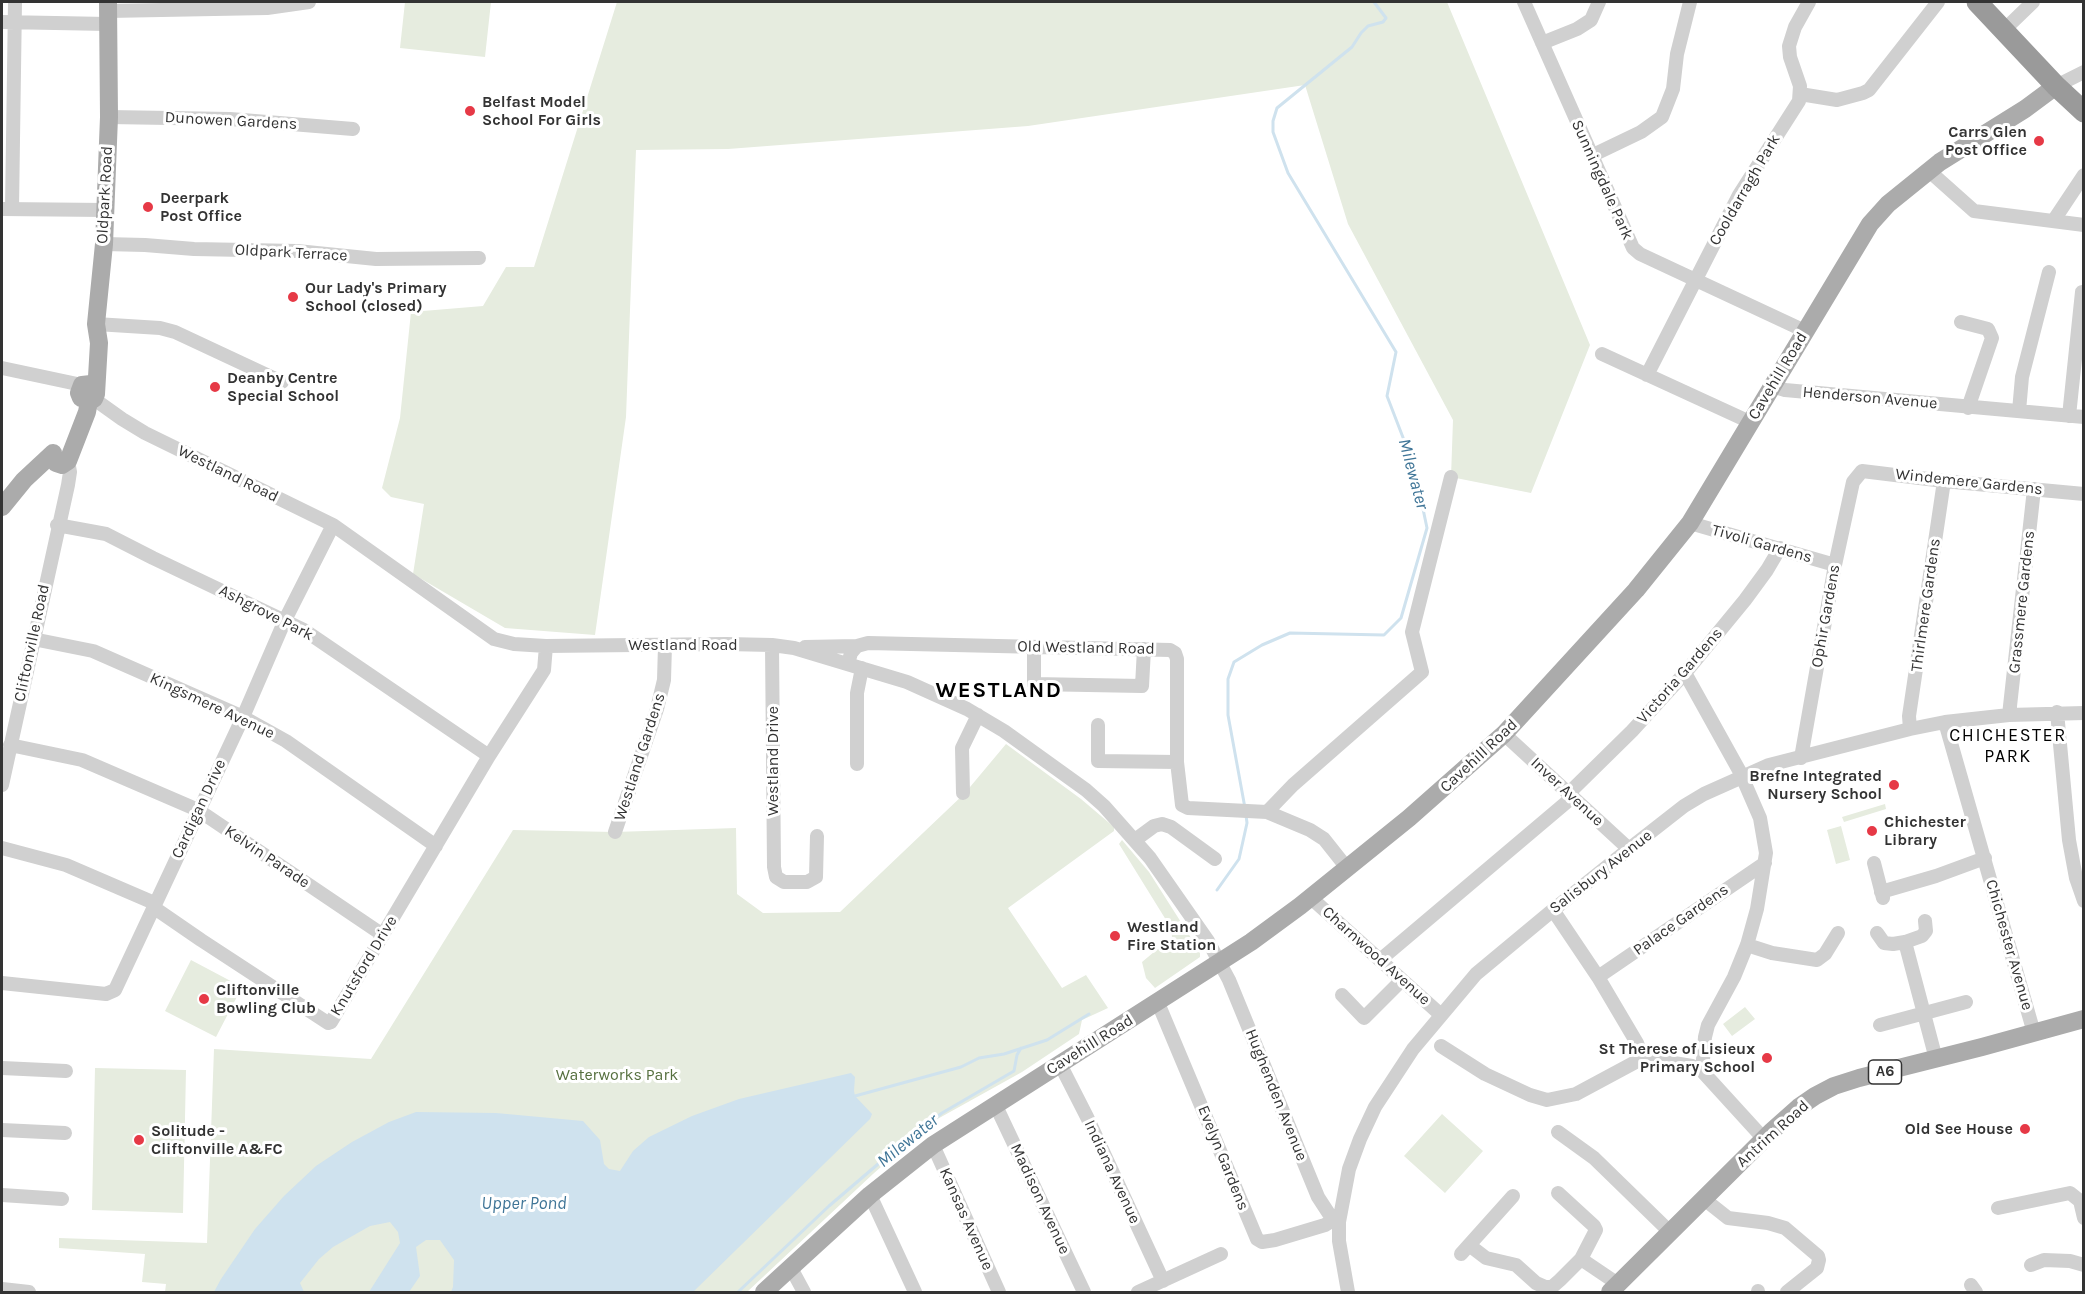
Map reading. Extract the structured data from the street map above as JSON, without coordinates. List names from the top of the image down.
{
  "streets": {
    "main road": [
      "Oldpark Road",
      "Cavehill Road",
      "Cliftonville Road",
      "A6",
      "Antrim Road"
    ],
    "street": [
      "Dunowen Gardens",
      "Sunningdale Park",
      "Cooldarragh Park",
      "Oldpark Terrace",
      "Henderson Avenue",
      "Westland Road",
      "Windemere Gardens",
      "Tivoli Gardens",
      "Grassmere Gardens",
      "Thirlmere Gardens",
      "Ashgrove Park",
      "Ophir Gardens",
      "Old Westland Road",
      "Victoria Gardens",
      "Kingsmere Avenue",
      "Westland Gardens",
      "Westland Drive",
      "Inver Avenue",
      "Cardigan Drive",
      "Kelvin Parade",
      "Salisbury Avenue",
      "Palace Gardens",
      "Chichester Avenue",
      "Charnwood Avenue",
      "Knutsford Drive",
      "Hughenden Avenue",
      "Evelyn Gardens",
      "Indiana Avenue",
      "Madison Avenue",
      "Kansas Avenue"
    ]
  },
  "crossings": [
    ["Dunowen Gardens", "Oldpark Road"],
    ["Sunningdale Park", "Cooldarragh Park"],
    ["Sunningdale Park", "Cavehill Road"],
    ["Oldpark Road", "Oldpark Terrace"],
    ["Oldpark Road", "Westland Road"],
    ["Oldpark Road", "Cliftonville Road"],
    ["Cavehill Road", "Henderson Avenue"],
    ["Cavehill Road", "Westland Road"],
    ["Cavehill Road", "Tivoli Gardens"],
    ["Cavehill Road", "Old Westland Road"],
    ["Cavehill Road", "Inver Avenue"],
    ["Cavehill Road", "Charnwood Avenue"],
    ["Cavehill Road", "Hughenden Avenue"],
    ["Cavehill Road", "Evelyn Gardens"],
    ["Cavehill Road", "Indiana Avenue"],
    ["Cavehill Road", "Madison Avenue"],
    ["Cavehill Road", "Kansas Avenue"],
    ["Westland Road", "Cliftonville Road"],
    ["Westland Road", "Old Westland Road"],
    ["Westland Road", "Westland Gardens"],
    ["Westland Road", "Westland Drive"],
    ["Westland Road", "Cardigan Drive"],
    ["Westland Road", "Knutsford Drive"],
    ["Westland Road", "Hughenden Avenue"],
    ["Windemere Gardens", "Grassmere Gardens"],
    ["Windemere Gardens", "Thirlmere Gardens"],
    ["Windemere Gardens", "Ophir Gardens"],
    ["Tivoli Gardens", "Ophir Gardens"],
    ["Tivoli Gardens", "Victoria Gardens"],
    ["Grassmere Gardens", "Salisbury Avenue"],
    ["Thirlmere Gardens", "Salisbury Avenue"],
    ["Ashgrove Park", "Cliftonville Road"],
    ["Ashgrove Park", "Cardigan Drive"],
    ["Ashgrove Park", "Knutsford Drive"],
    ["Ophir Gardens", "Salisbury Avenue"],
    ["Cliftonville Road", "Kingsmere Avenue"],
    ["Cliftonville Road", "Kelvin Parade"],
    ["Victoria Gardens", "Inver Avenue"],
    ["Victoria Gardens", "Charnwood Avenue"],
    ["Kingsmere Avenue", "Cardigan Drive"],
    ["Kingsmere Avenue", "Knutsford Drive"],
    ["Inver Avenue", "Salisbury Avenue"],
    ["Cardigan Drive", "Kelvin Parade"],
    ["Cardigan Drive", "Knutsford Drive"],
    ["Kelvin Parade", "Knutsford Drive"],
    ["Salisbury Avenue", "Chichester Avenue"],
    ["Salisbury Avenue", "Charnwood Avenue"],
    ["Salisbury Avenue", "Hughenden Avenue"],
    ["Salisbury Avenue", "Evelyn Gardens"],
    ["Chichester Avenue", "Antrim Road"],
    ["Hughenden Avenue", "Evelyn Gardens"]
  ],
  "districts": ["WESTLAND", "CHICHESTER PARK"],
  "water": ["Milewater", "Upper Pond"],
  "parks": ["Waterworks Park"],
  "places": [
    "Belfast Model School For Girls",
    "Carrs Glen Post Office",
    "Deerpark Post Office",
    "Our Lady's Primary School (closed)",
    "Deanby Centre Special School",
    "Brefne Integrated Nursery School",
    "Chichester Library",
    "Westland Fire Station",
    "Cliftonville Bowling Club",
    "St Therese of Lisieux Primary School",
    "Old See House",
    "Solitude - Cliftonville A&FC"
  ]
}
